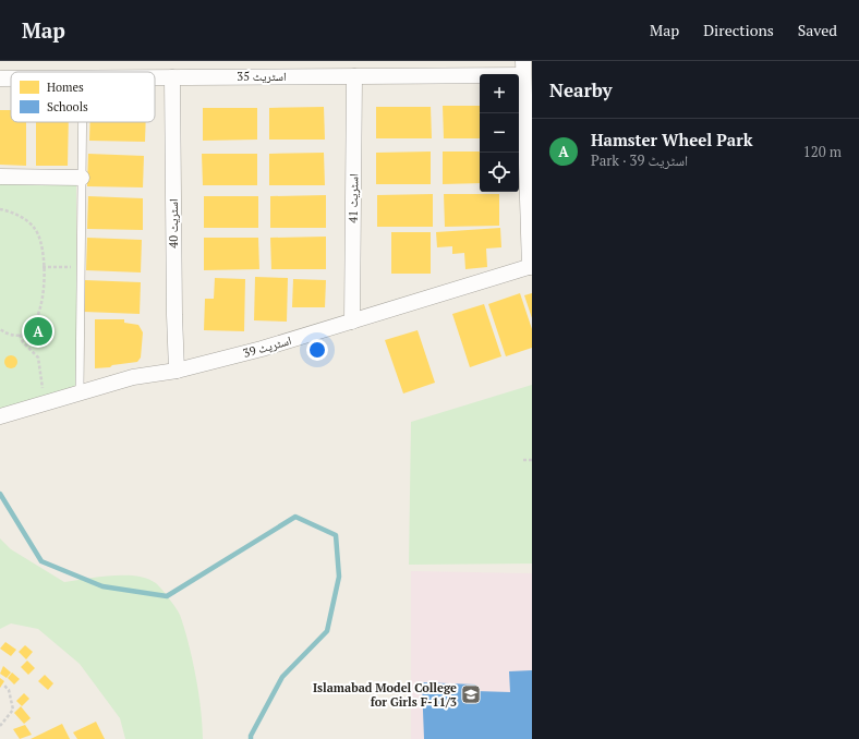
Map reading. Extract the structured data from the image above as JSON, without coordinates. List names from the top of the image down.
{
  "streets": {
    "street": [
      "اسٹریٹ 35",
      "اسٹریٹ 41",
      "اسٹریٹ 40",
      "اسٹریٹ 39"
    ]
  },
  "crossings": [
    ["اسٹریٹ 35", "اسٹریٹ 41"],
    ["اسٹریٹ 35", "اسٹریٹ 40"],
    ["اسٹریٹ 41", "اسٹریٹ 39"],
    ["اسٹریٹ 40", "اسٹریٹ 39"]
  ],
  "places": {
    "school or university": ["Islamabad Model College for Girls F-11/3"]
  },
  "legend": ["Homes", "Schools"],
  "page": {
    "header": "Map",
    "nav": ["Map", "Directions", "Saved"],
    "heading": "Nearby",
    "map_buttons": ["+", "−"],
    "list": [
      {
        "mark": "A",
        "name": "Hamster Wheel Park",
        "note": "Park · اسٹریٹ 39",
        "value": "120 m"
      }
    ],
    "pins": "A"
  }
}
